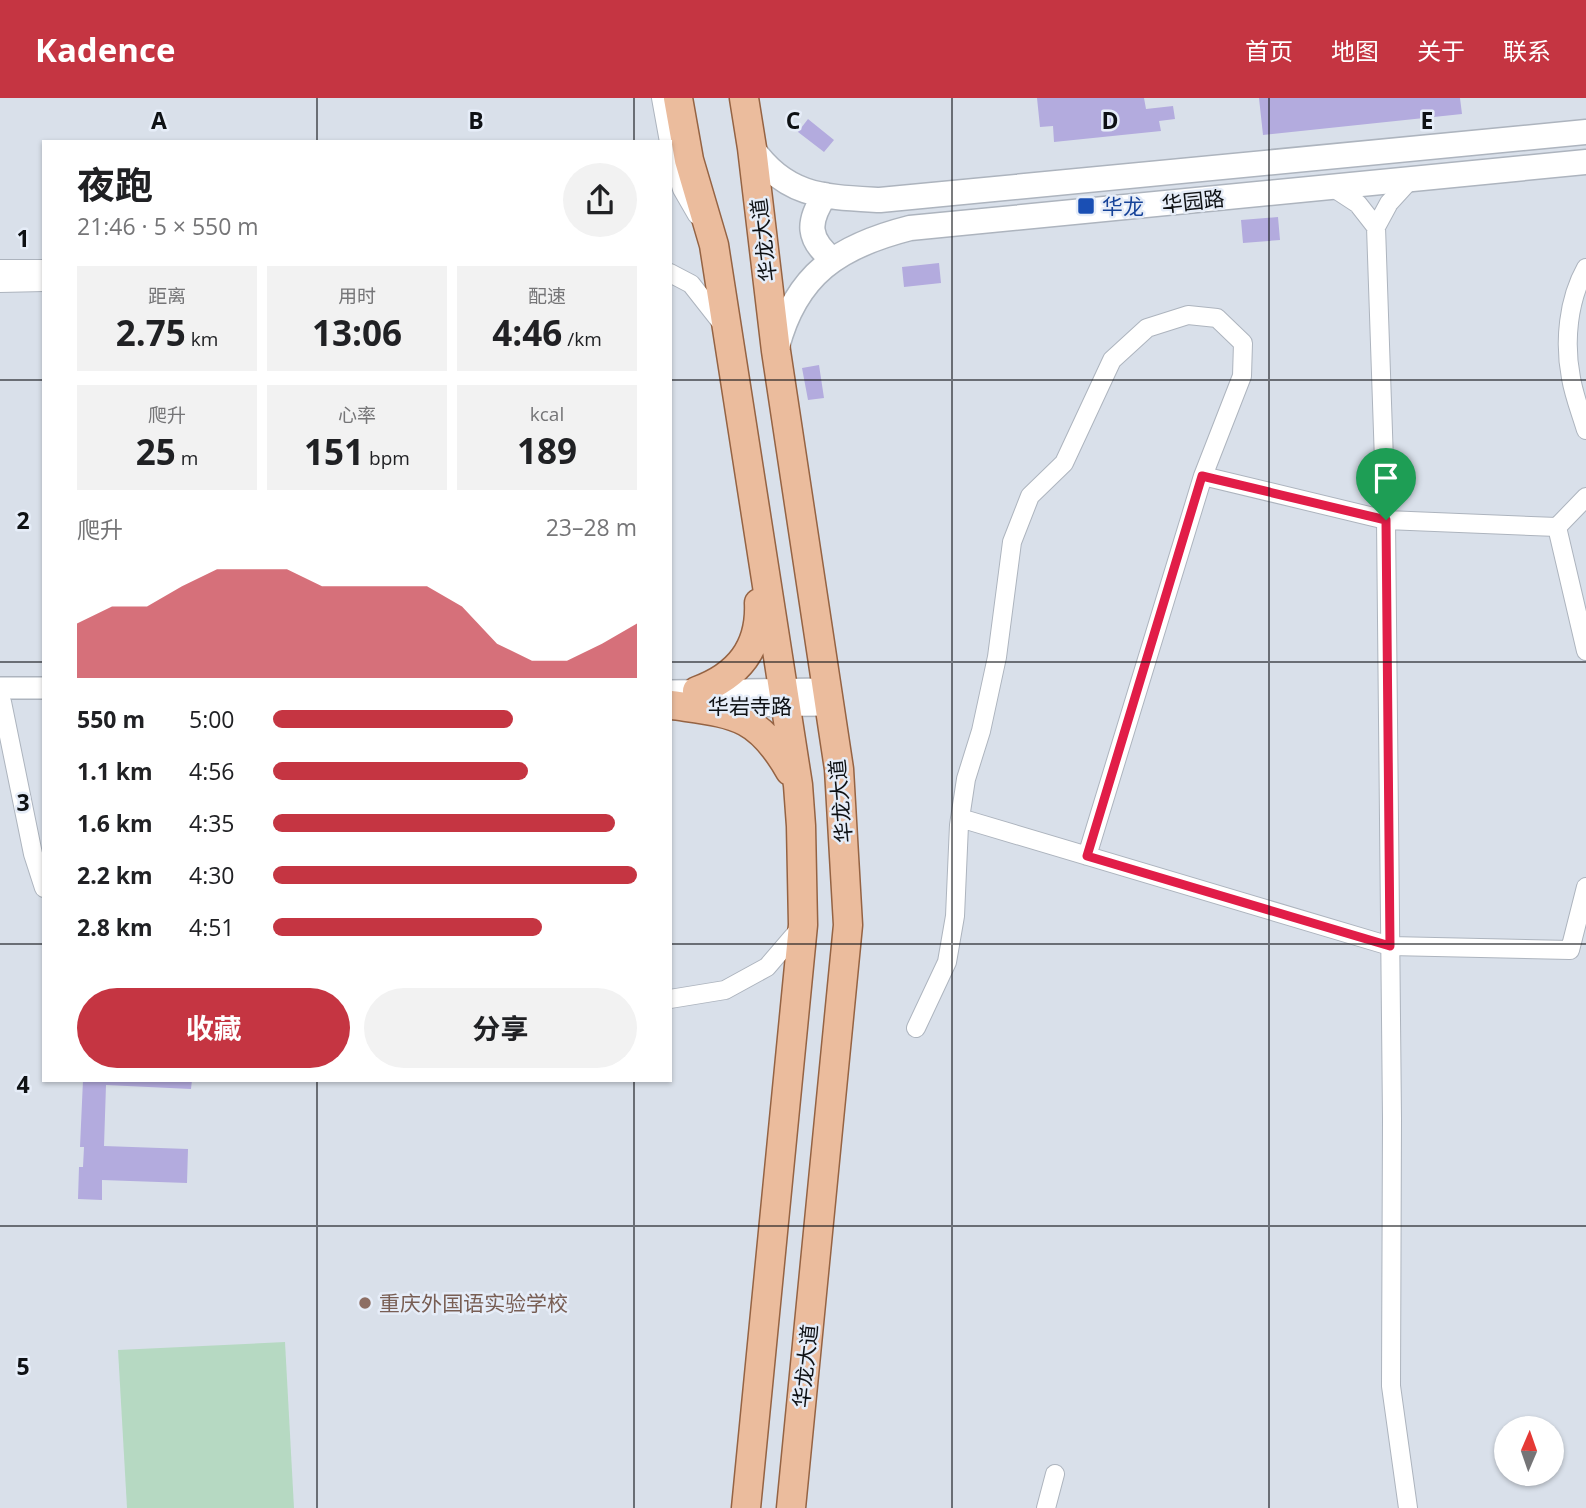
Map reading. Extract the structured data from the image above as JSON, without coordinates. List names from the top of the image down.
{
  "streets": {
    "main road": ["华园路", "华龙大道"],
    "street": ["华岩寺路"]
  },
  "crossings": [
    ["华园路", "华龙大道"],
    ["华龙大道", "华岩寺路"]
  ],
  "places": {
    "transit": ["华龙"],
    "other": ["重庆外国语实验学校"]
  },
  "north": "top",
  "page": {
    "header": "Kadence",
    "nav": [
      "首页",
      "地图",
      "关于",
      "联系"
    ],
    "heading": ["夜跑", "21:46 · 5 × 550 m"],
    "stats": [
      ["距离", "2.75 km"],
      ["用时", "13:06"],
      ["配速", "4:46 /km"],
      ["爬升", "25 m"],
      ["心率", "151 bpm"],
      ["kcal", "189"]
    ],
    "chart": ["爬升", "23–28 m"],
    "list": [
      {
        "name": "550 m",
        "note": "5:00"
      },
      {
        "name": "1.1 km",
        "note": "4:56"
      },
      {
        "name": "1.6 km",
        "note": "4:35"
      },
      {
        "name": "2.2 km",
        "note": "4:30"
      },
      {
        "name": "2.8 km",
        "note": "4:51"
      }
    ],
    "buttons": ["收藏", "分享"]
  },
  "grid": {
    "columns": [
      "A",
      "B",
      "C",
      "D",
      "E"
    ],
    "rows": [
      "1",
      "2",
      "3",
      "4",
      "5"
    ]
  }
}
